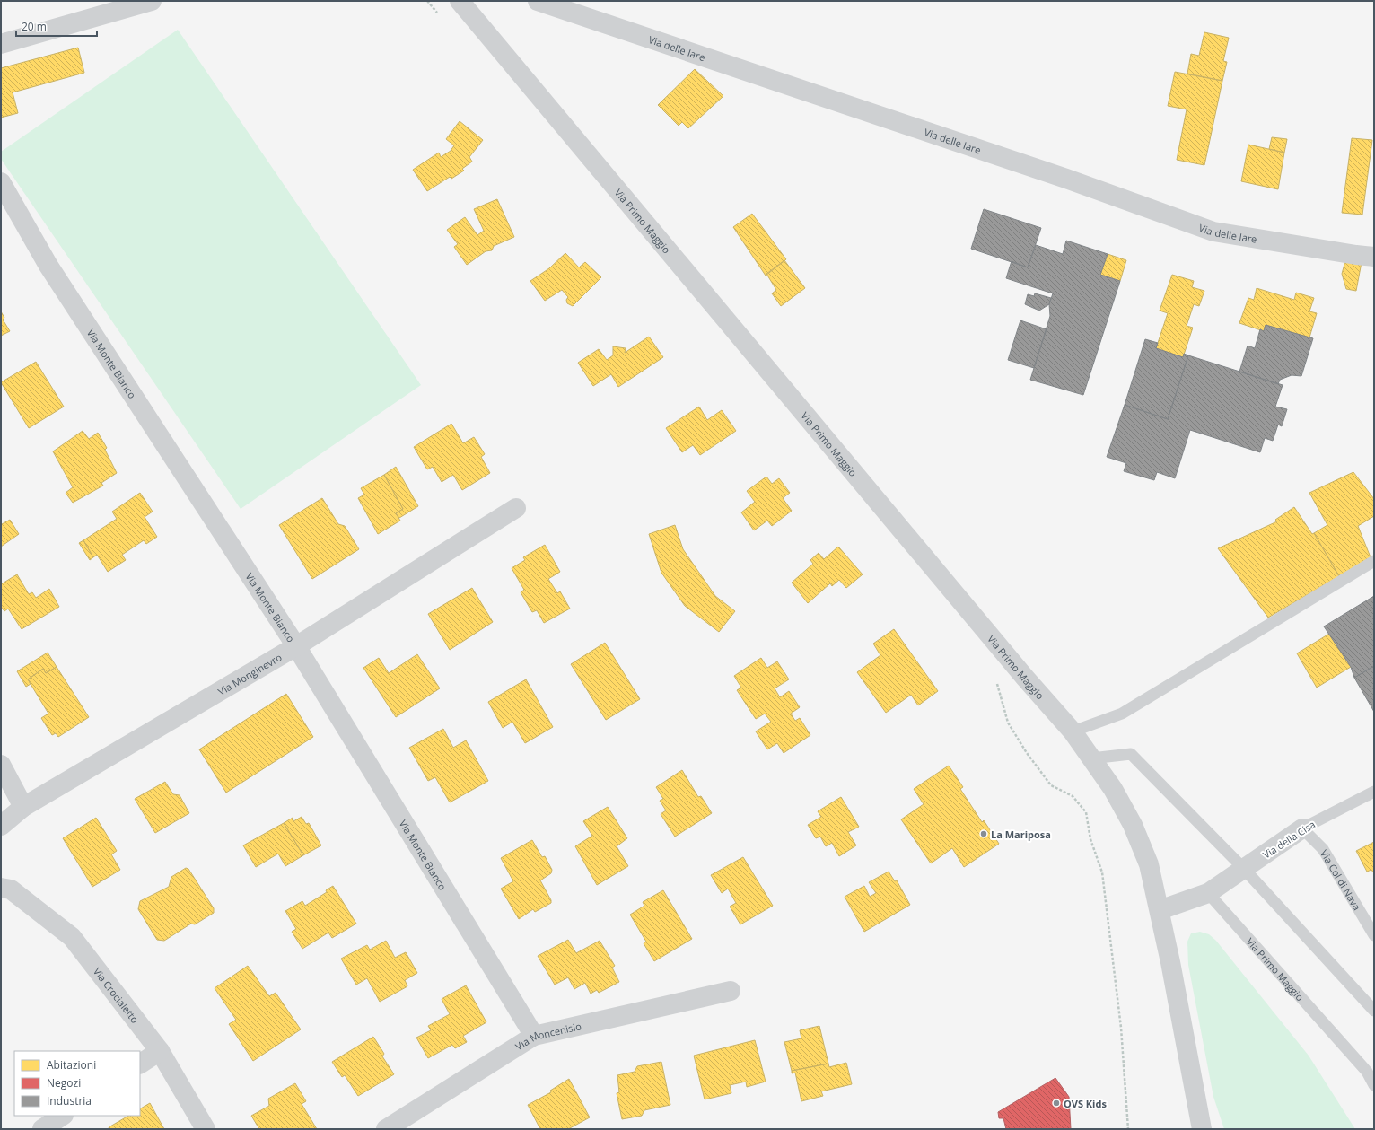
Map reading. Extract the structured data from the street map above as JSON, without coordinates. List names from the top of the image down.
{
  "streets": {
    "street": [
      "Via delle Iare",
      "Via Primo Maggio",
      "Via Monte Bianco",
      "Via Monginevro",
      "Via della Cisa",
      "Via Crocialetto",
      "Via Moncenisio"
    ],
    "lane": ["Via Col di Nava"]
  },
  "crossings": [
    ["Via Primo Maggio", "Via della Cisa"],
    ["Via Monte Bianco", "Via Monginevro"],
    ["Via Monte Bianco", "Via Moncenisio"],
    ["Via della Cisa", "Via Col di Nava"]
  ],
  "places": ["La Mariposa", "OVS Kids"],
  "legend": ["Abitazioni", "Negozi", "Industria"],
  "scale_bar": "20 m"
}
